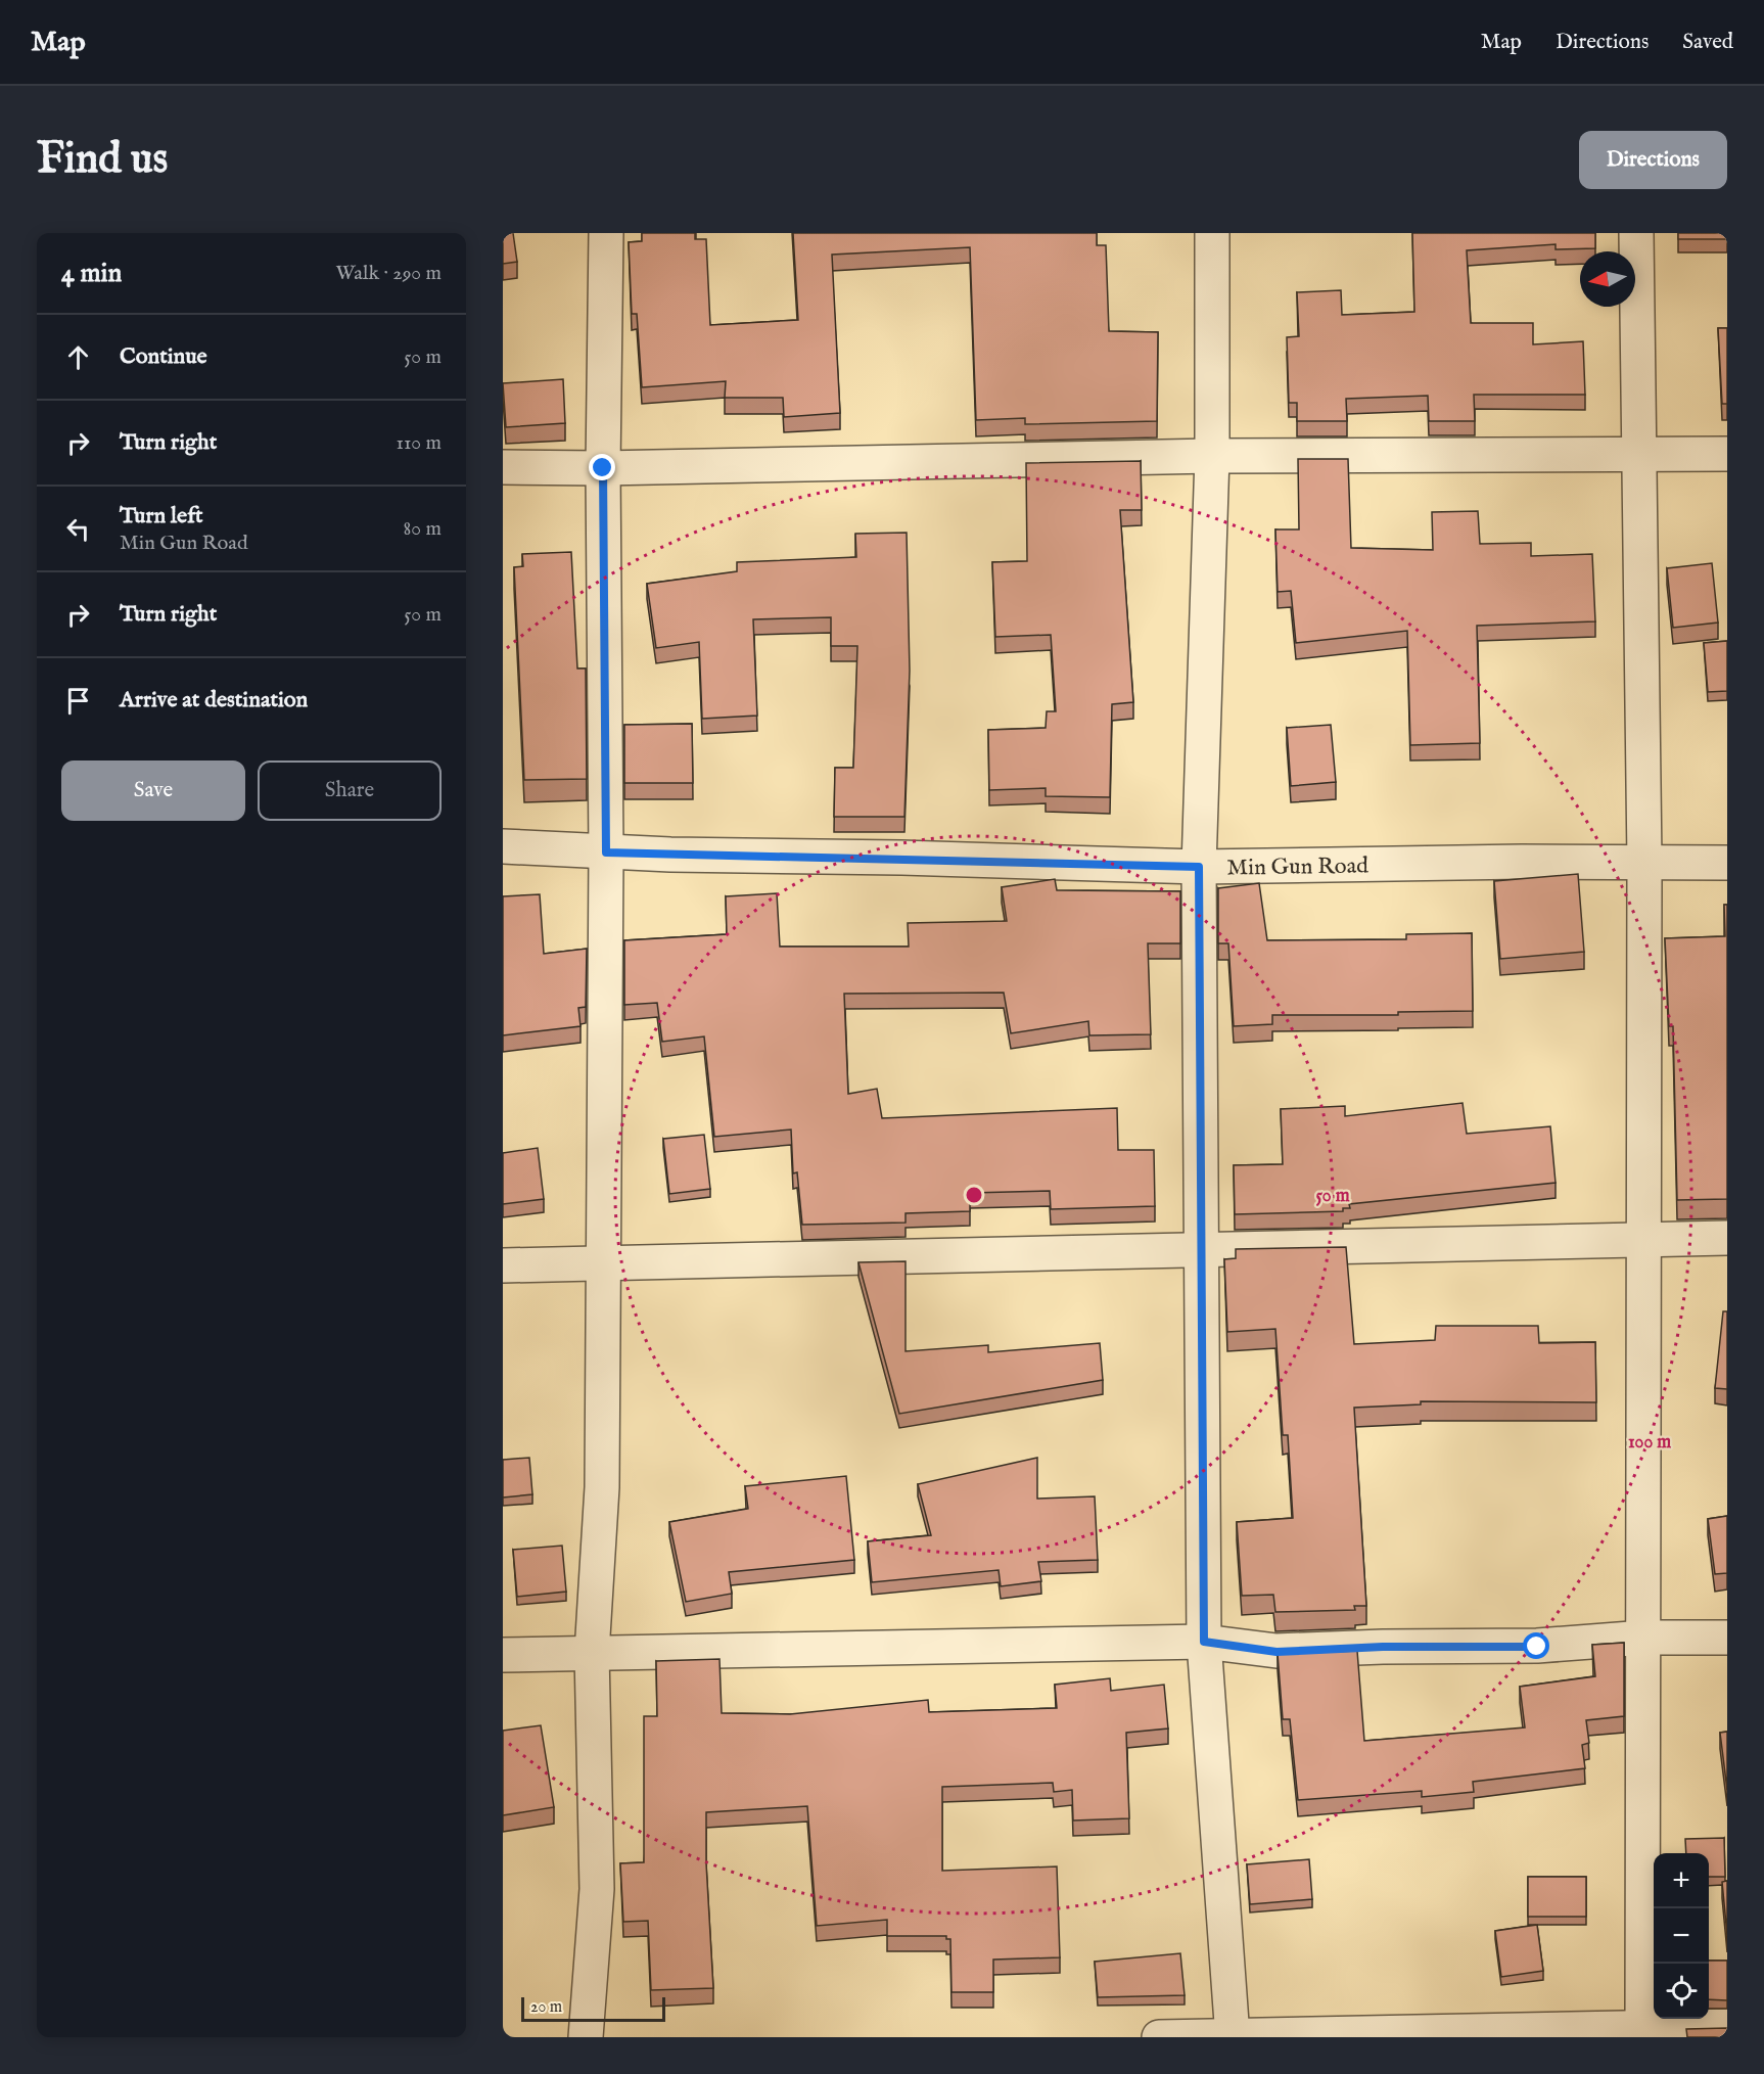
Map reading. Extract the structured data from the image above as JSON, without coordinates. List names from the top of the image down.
{
  "streets": {
    "street": ["Min Gun Road"]
  },
  "scale_bar": "20 m",
  "north": "left",
  "page": {
    "header": "Map",
    "nav": ["Map", "Directions", "Saved"],
    "buttons": [
      "Directions",
      ["Save", "Share"]
    ],
    "title": "Find us",
    "heading": ["4 min", "Walk · 290 m"],
    "list": [
      ["Continue", "50 m"],
      ["Turn right", "110 m"],
      ["Turn left", "Min Gun Road", "80 m"],
      ["Turn right", "50 m"],
      "Arrive at destination"
    ],
    "map_buttons": ["+", "−"],
    "scale": "20 m"
  },
  "rings": ["50 m", "100 m"]
}
